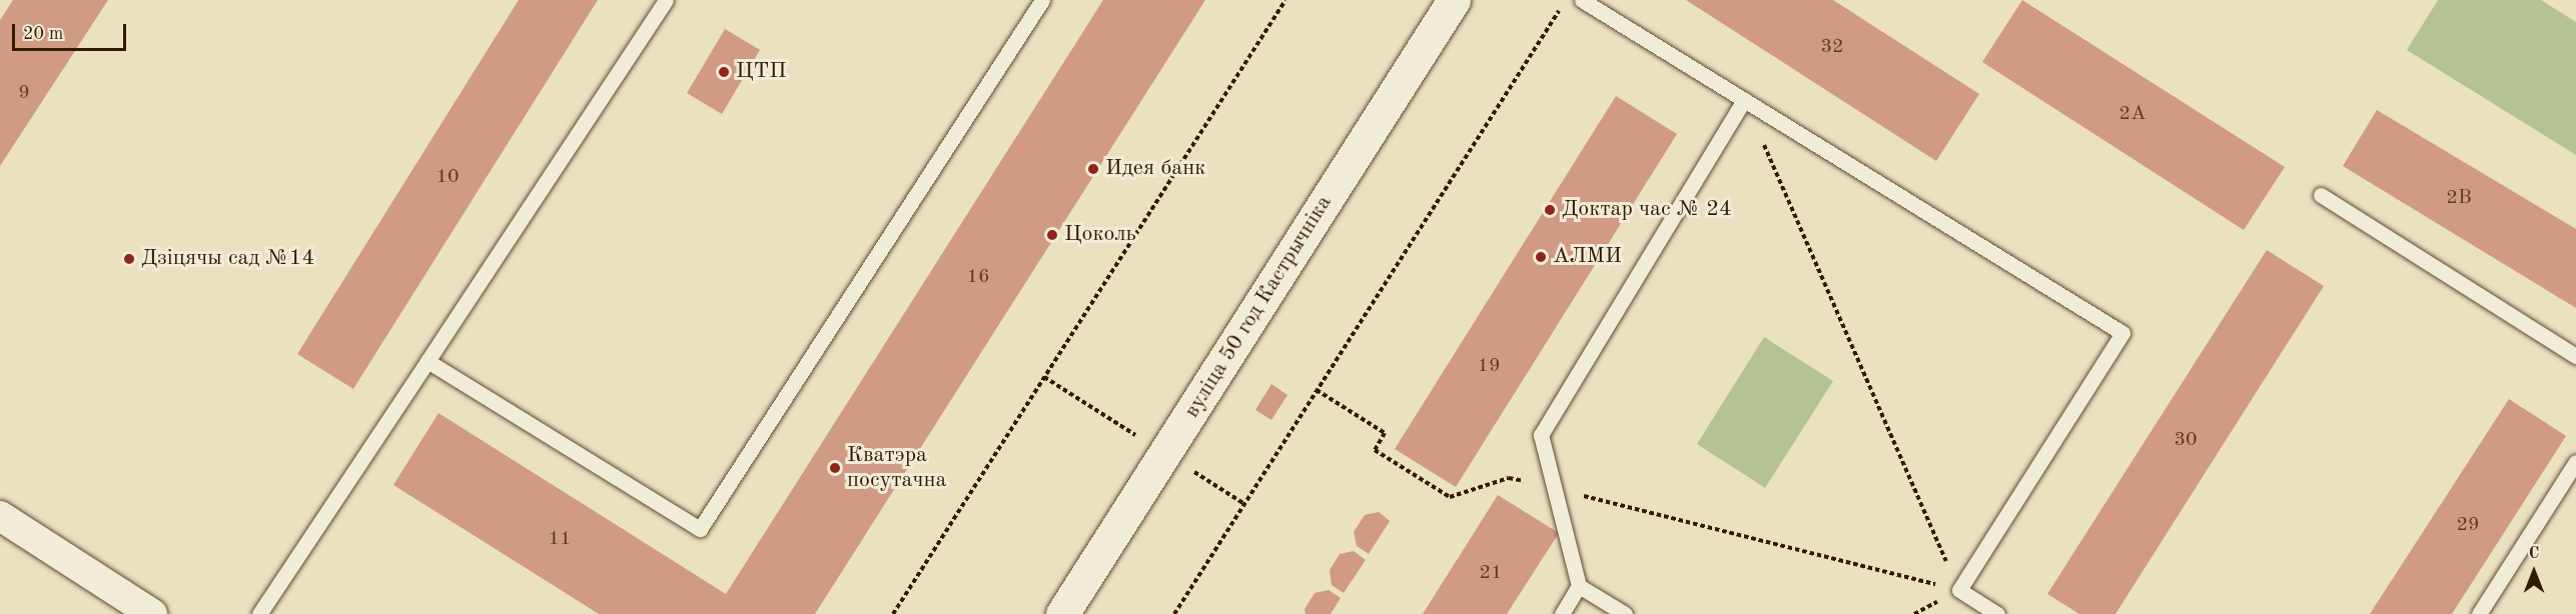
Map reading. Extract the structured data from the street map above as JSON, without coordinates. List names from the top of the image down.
{
  "streets": {
    "street": ["вуліца 50 год Кастрычніка"]
  },
  "places": [
    "ЦТП",
    "Идея банк",
    "Доктар час № 24",
    "Цоколь",
    "АЛМИ",
    "Дзіцячы сад №14",
    "Кватэра посутачна"
  ],
  "house_numbers": [
    "32",
    "9",
    "2А",
    "10",
    "2В",
    "16",
    "19",
    "30",
    "29",
    "11",
    "21"
  ],
  "scale_bar": "20 m",
  "north": "top"
}
